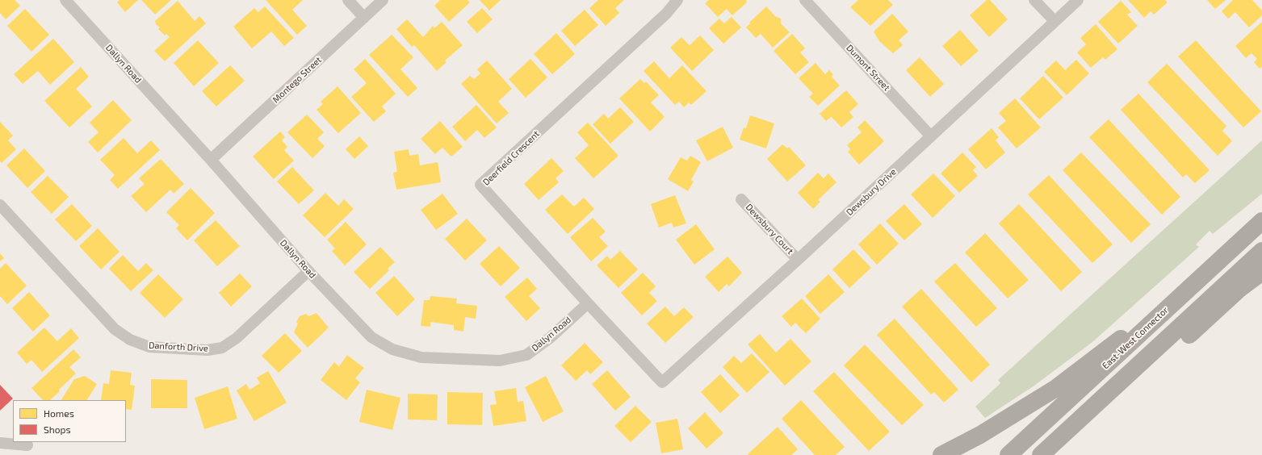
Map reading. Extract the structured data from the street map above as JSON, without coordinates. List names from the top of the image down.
{
  "streets": {
    "highway": ["East-West Connector"],
    "street": [
      "Dallyn Road",
      "Dumont Street",
      "Montego Street",
      "Deerfield Crescent",
      "Dewsbury Drive",
      "Dewsbury Court",
      "Danforth Drive"
    ]
  },
  "crossings": [
    ["Dallyn Road", "Montego Street"],
    ["Dallyn Road", "Deerfield Crescent"],
    ["Dallyn Road", "Danforth Drive"],
    ["Dumont Street", "Dewsbury Drive"],
    ["Deerfield Crescent", "Dewsbury Drive"],
    ["Dewsbury Drive", "Dewsbury Court"]
  ],
  "legend": ["Homes", "Shops"]
}
